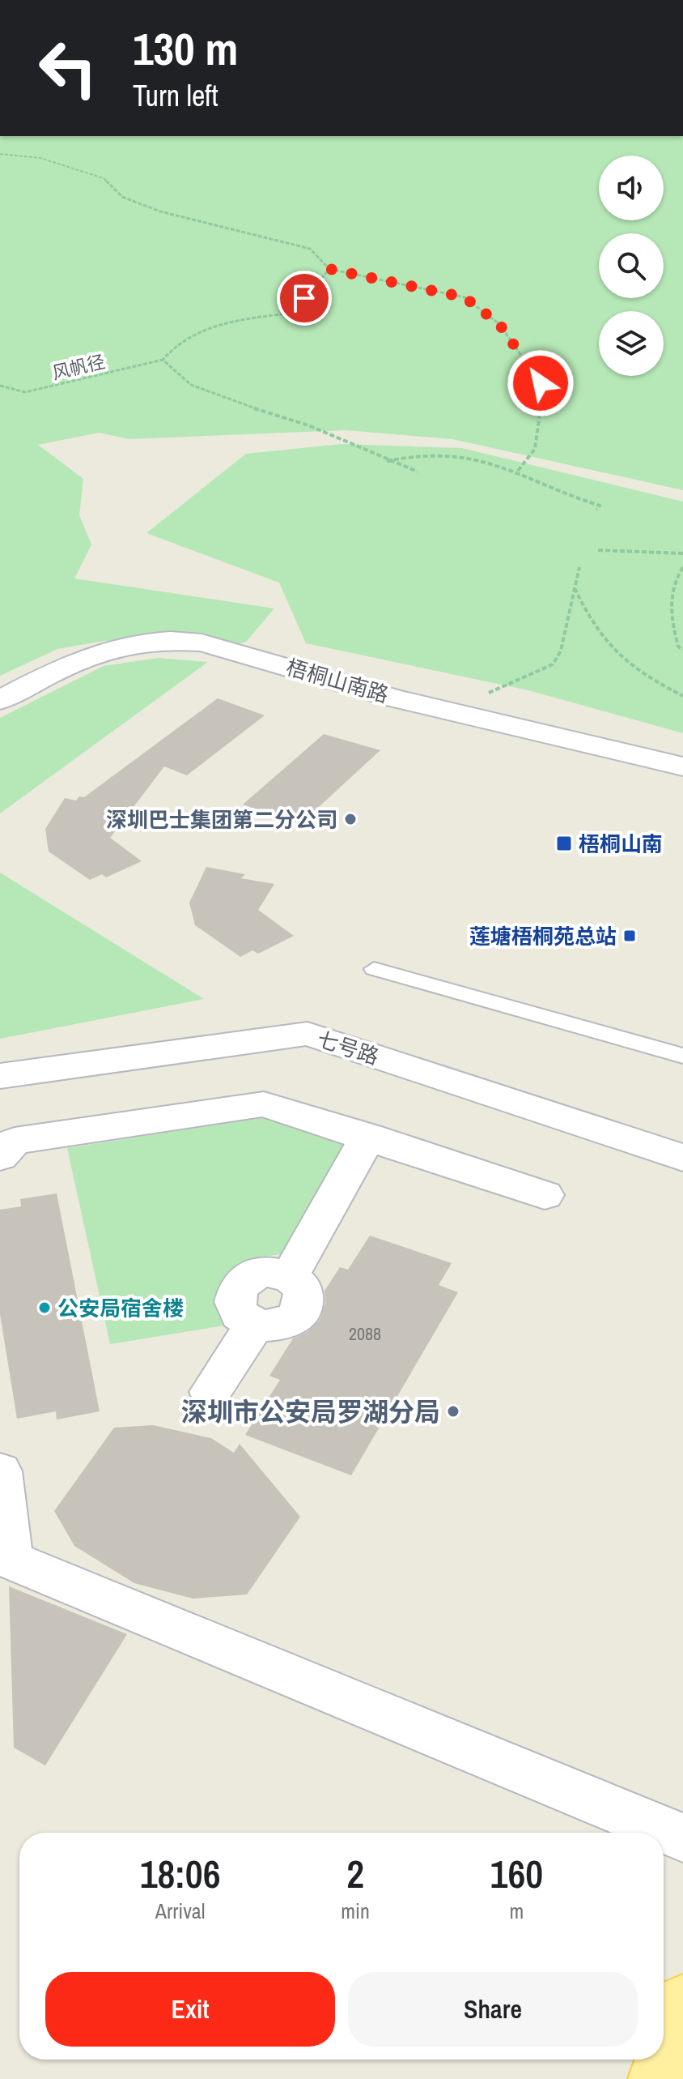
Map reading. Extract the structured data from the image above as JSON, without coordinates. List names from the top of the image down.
{
  "streets": {
    "street": ["梧桐山南路", "七号路"],
    "path": ["风帆径"]
  },
  "places": {
    "other": ["深圳巴士集团第二分公司", "公安局宿舍楼", "深圳市公安局罗湖分局"],
    "transit": ["梧桐山南", "莲塘梧桐苑总站"]
  },
  "house_numbers": ["2088"],
  "page": {
    "turn": ["130 m", "Turn left"],
    "eta": [
      "18:06",
      "Arrival",
      "2",
      "min",
      "160",
      "m"
    ],
    "buttons": ["Exit", "Share"]
  }
}
